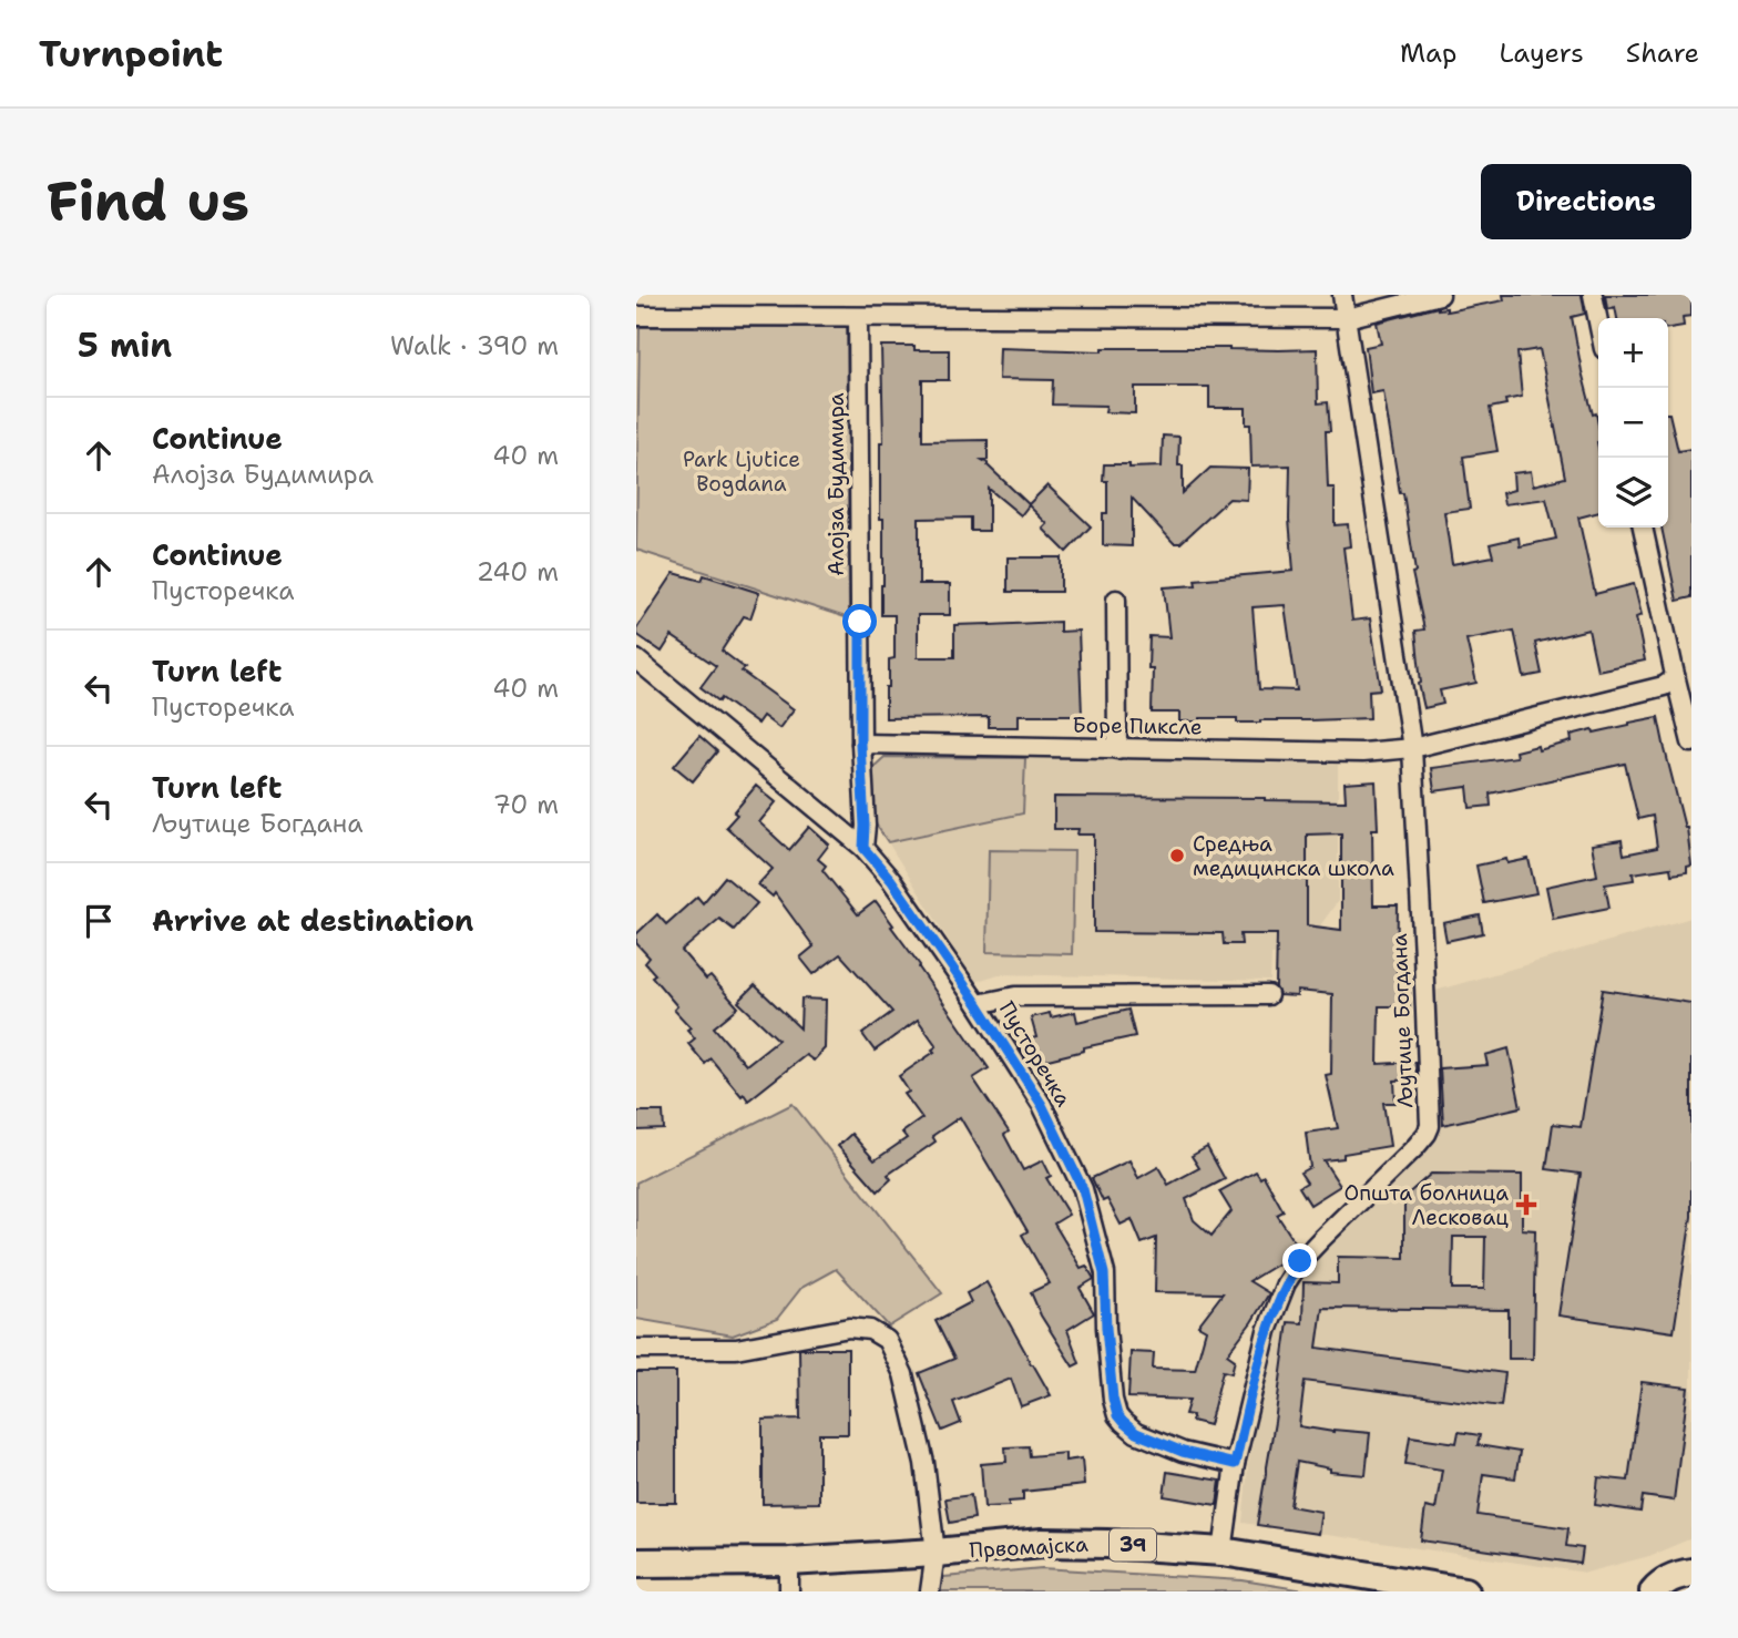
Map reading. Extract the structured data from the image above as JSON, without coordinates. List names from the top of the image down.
{
  "streets": {
    "main road": ["39", "Првомајска"],
    "street": [
      "Алојза Будимира",
      "Боре Пиксле",
      "Љутице Богдана",
      "Пусторечка"
    ]
  },
  "crossings": [
    ["Алојза Будимира", "Боре Пиксле"],
    ["Боре Пиксле", "Љутице Богдана"],
    ["Љутице Богдана", "Пусторечка"],
    ["Љутице Богдана", "Првомајска"]
  ],
  "parks": ["Park Ljutice Bogdana"],
  "places": {
    "other": ["Средња медицинска школа"],
    "health": ["Општа болница Лесковац"]
  },
  "page": {
    "header": "Turnpoint",
    "nav": ["Map", "Layers", "Share"],
    "buttons": "Directions",
    "title": "Find us",
    "heading": ["5 min", "Walk · 390 m"],
    "map_buttons": ["+", "−"],
    "list": [
      ["Continue", "Алојза Будимира", "40 m"],
      ["Continue", "Пусторечка", "240 m"],
      ["Turn left", "Пусторечка", "40 m"],
      ["Turn left", "Љутице Богдана", "70 m"],
      "Arrive at destination"
    ]
  }
}
